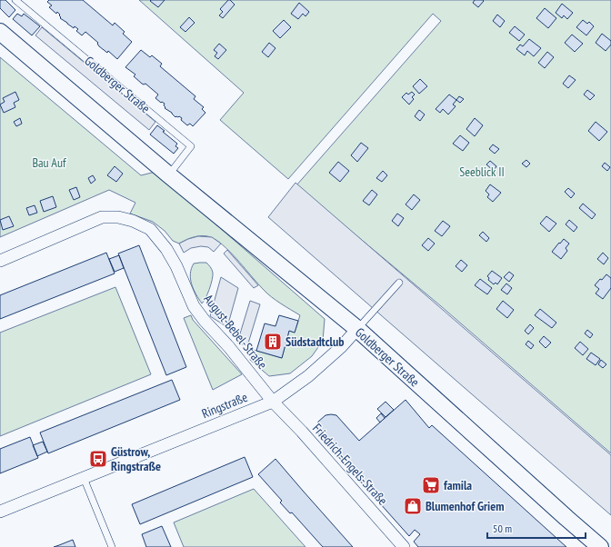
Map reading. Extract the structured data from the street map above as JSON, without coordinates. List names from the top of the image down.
{
  "streets": {
    "main road": ["Goldberger Straße"],
    "street": ["August-Bebel-Straße", "Ringstraße", "Friedrich-Engels-Straße"]
  },
  "crossings": [
    ["Goldberger Straße", "Ringstraße"],
    ["August-Bebel-Straße", "Ringstraße"],
    ["August-Bebel-Straße", "Friedrich-Engels-Straße"],
    ["Ringstraße", "Friedrich-Engels-Straße"]
  ],
  "parks": ["Bau Auf", "Seeblick II"],
  "places": {
    "building": ["Südstadtclub"],
    "bus stop": ["Güstrow, Ringstraße"],
    "supermarket": ["famila"],
    "shop": ["Blumenhof Griem"]
  },
  "scale_bar": "50 m"
}
